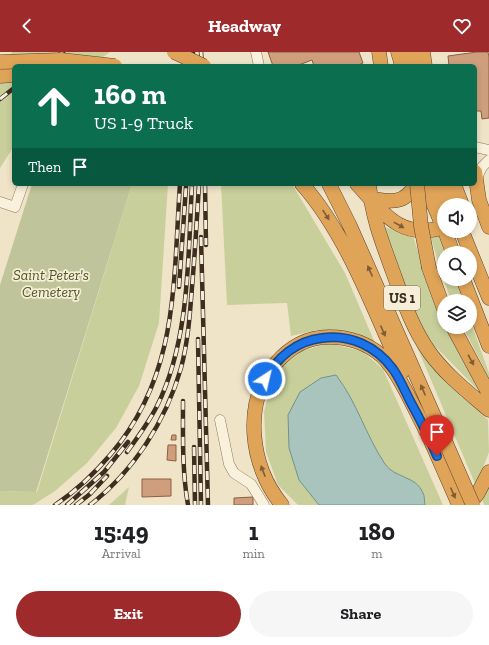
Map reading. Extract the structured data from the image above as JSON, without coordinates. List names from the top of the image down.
{
  "streets": {
    "highway": ["US 1"]
  },
  "parks": ["Saint Peter's Cemetery"],
  "page": {
    "header": "Headway",
    "turn": ["160 m", "US 1-9 Truck"],
    "then": "Then",
    "eta": [
      "15:49",
      "Arrival",
      "1",
      "min",
      "180",
      "m"
    ],
    "buttons": ["Exit", "Share"]
  }
}
